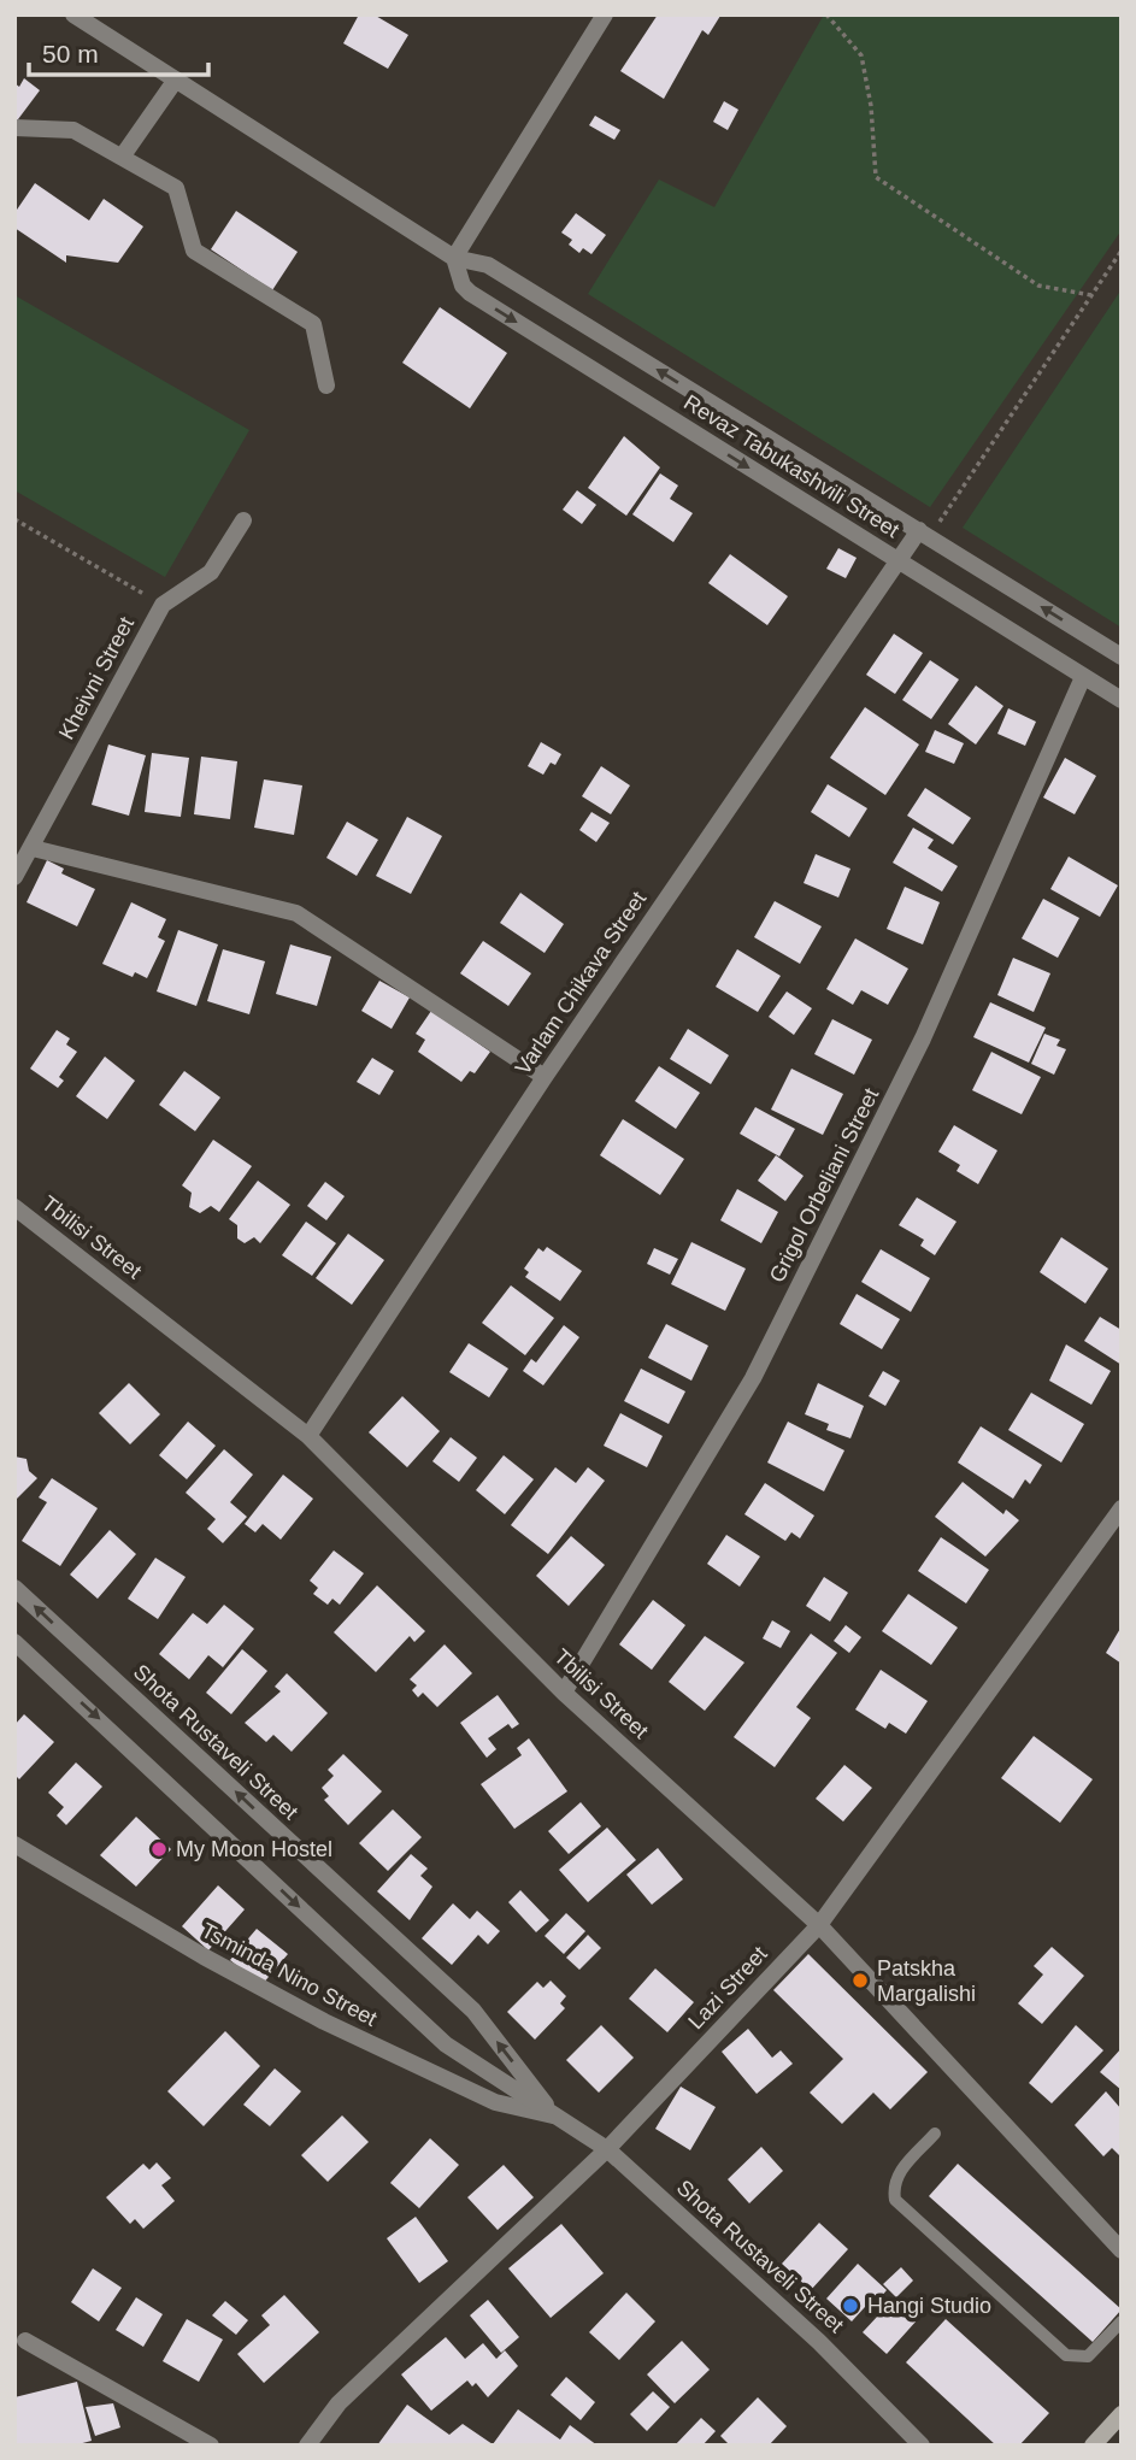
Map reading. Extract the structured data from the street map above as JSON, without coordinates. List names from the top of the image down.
{
  "streets": {
    "street": [
      "Revaz Tabukashvili Street",
      "Kheivni Street",
      "Varlam Chikava Street",
      "Grigol Orbeliani Street",
      "Tbilisi Street",
      "Shota Rustaveli Street",
      "Tsminda Nino Street",
      "Lazi Street"
    ]
  },
  "crossings": [
    ["Revaz Tabukashvili Street", "Varlam Chikava Street"],
    ["Revaz Tabukashvili Street", "Grigol Orbeliani Street"],
    ["Varlam Chikava Street", "Tbilisi Street"],
    ["Grigol Orbeliani Street", "Tbilisi Street"],
    ["Tbilisi Street", "Lazi Street"],
    ["Shota Rustaveli Street", "Tsminda Nino Street"],
    ["Shota Rustaveli Street", "Lazi Street"]
  ],
  "places": ["My Moon Hostel", "Patskha Margalishi", "Hangi Studio"],
  "scale_bar": "50 m"
}
